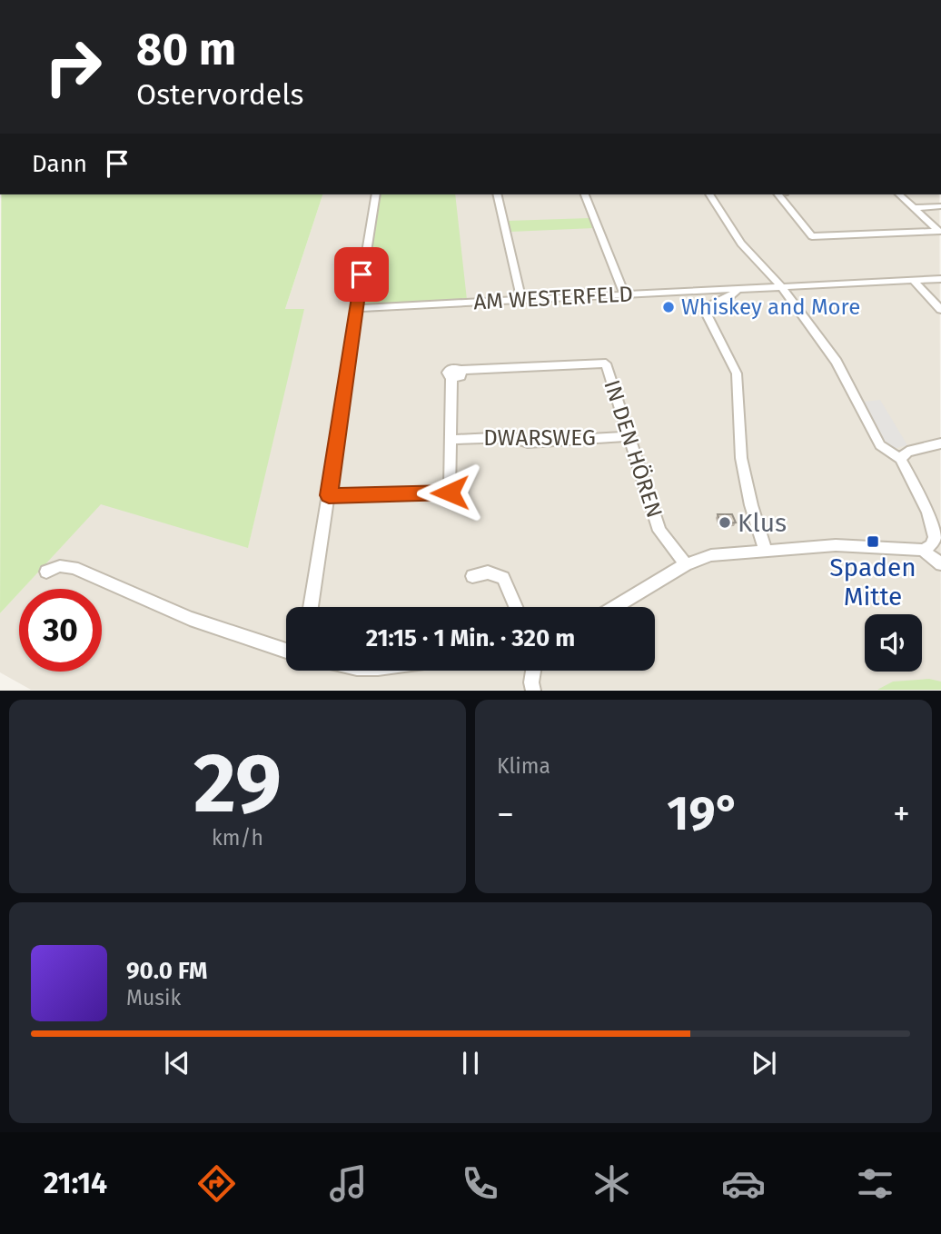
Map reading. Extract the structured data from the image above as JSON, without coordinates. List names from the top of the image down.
{
  "streets": {
    "street": ["AM WESTERFELD", "DWARSWEG", "IN DEN HÖREN"]
  },
  "crossings": [
    ["DWARSWEG", "IN DEN HÖREN"]
  ],
  "places": {
    "other": ["Whiskey and More", "Klus"],
    "transit": ["Spaden Mitte"]
  },
  "page": {
    "turn": ["80 m", "Ostervordels"],
    "then": "Dann",
    "limit": "30",
    "trip": "21:15 · 1 Min. · 320 m",
    "tile": [
      ["29", "km/h"],
      "Klima"
    ],
    "heat": ["−", "19°", "+"],
    "song": ["90.0 FM", "Musik"],
    "tabs": "21:14"
  }
}
